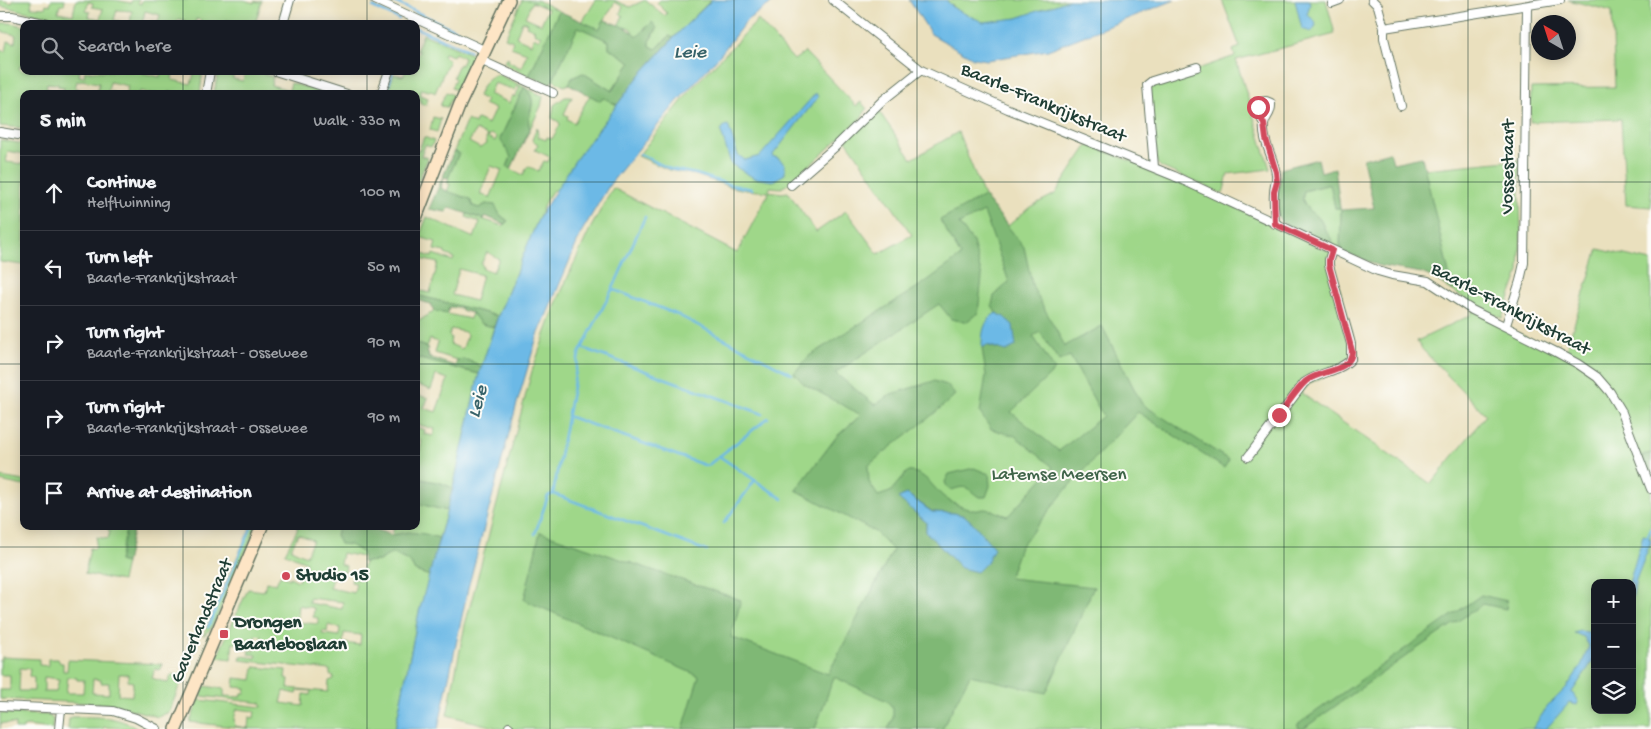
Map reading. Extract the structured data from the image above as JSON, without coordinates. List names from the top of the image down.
{
  "streets": {
    "main road": ["Gaverlandstraat"],
    "street": ["Baarle-Frankrijkstraat", "Vossestaart"]
  },
  "crossings": [
    ["Baarle-Frankrijkstraat", "Vossestaart"]
  ],
  "water": ["Leie"],
  "parks": ["Latemse Meersen"],
  "places": {
    "other": ["Studio 15"],
    "transit": ["Drongen Baarleboslaan"]
  },
  "north": "top left",
  "page": {
    "search": "Search here",
    "heading": ["5 min", "Walk · 330 m"],
    "list": [
      ["Continue", "Helftwinning", "100 m"],
      ["Turn left", "Baarle-Frankrijkstraat", "50 m"],
      ["Turn right", "Baarle-Frankrijkstraat - Ossewee", "90 m"],
      ["Turn right", "Baarle-Frankrijkstraat - Ossewee", "90 m"],
      "Arrive at destination"
    ],
    "map_buttons": ["+", "−"]
  }
}
